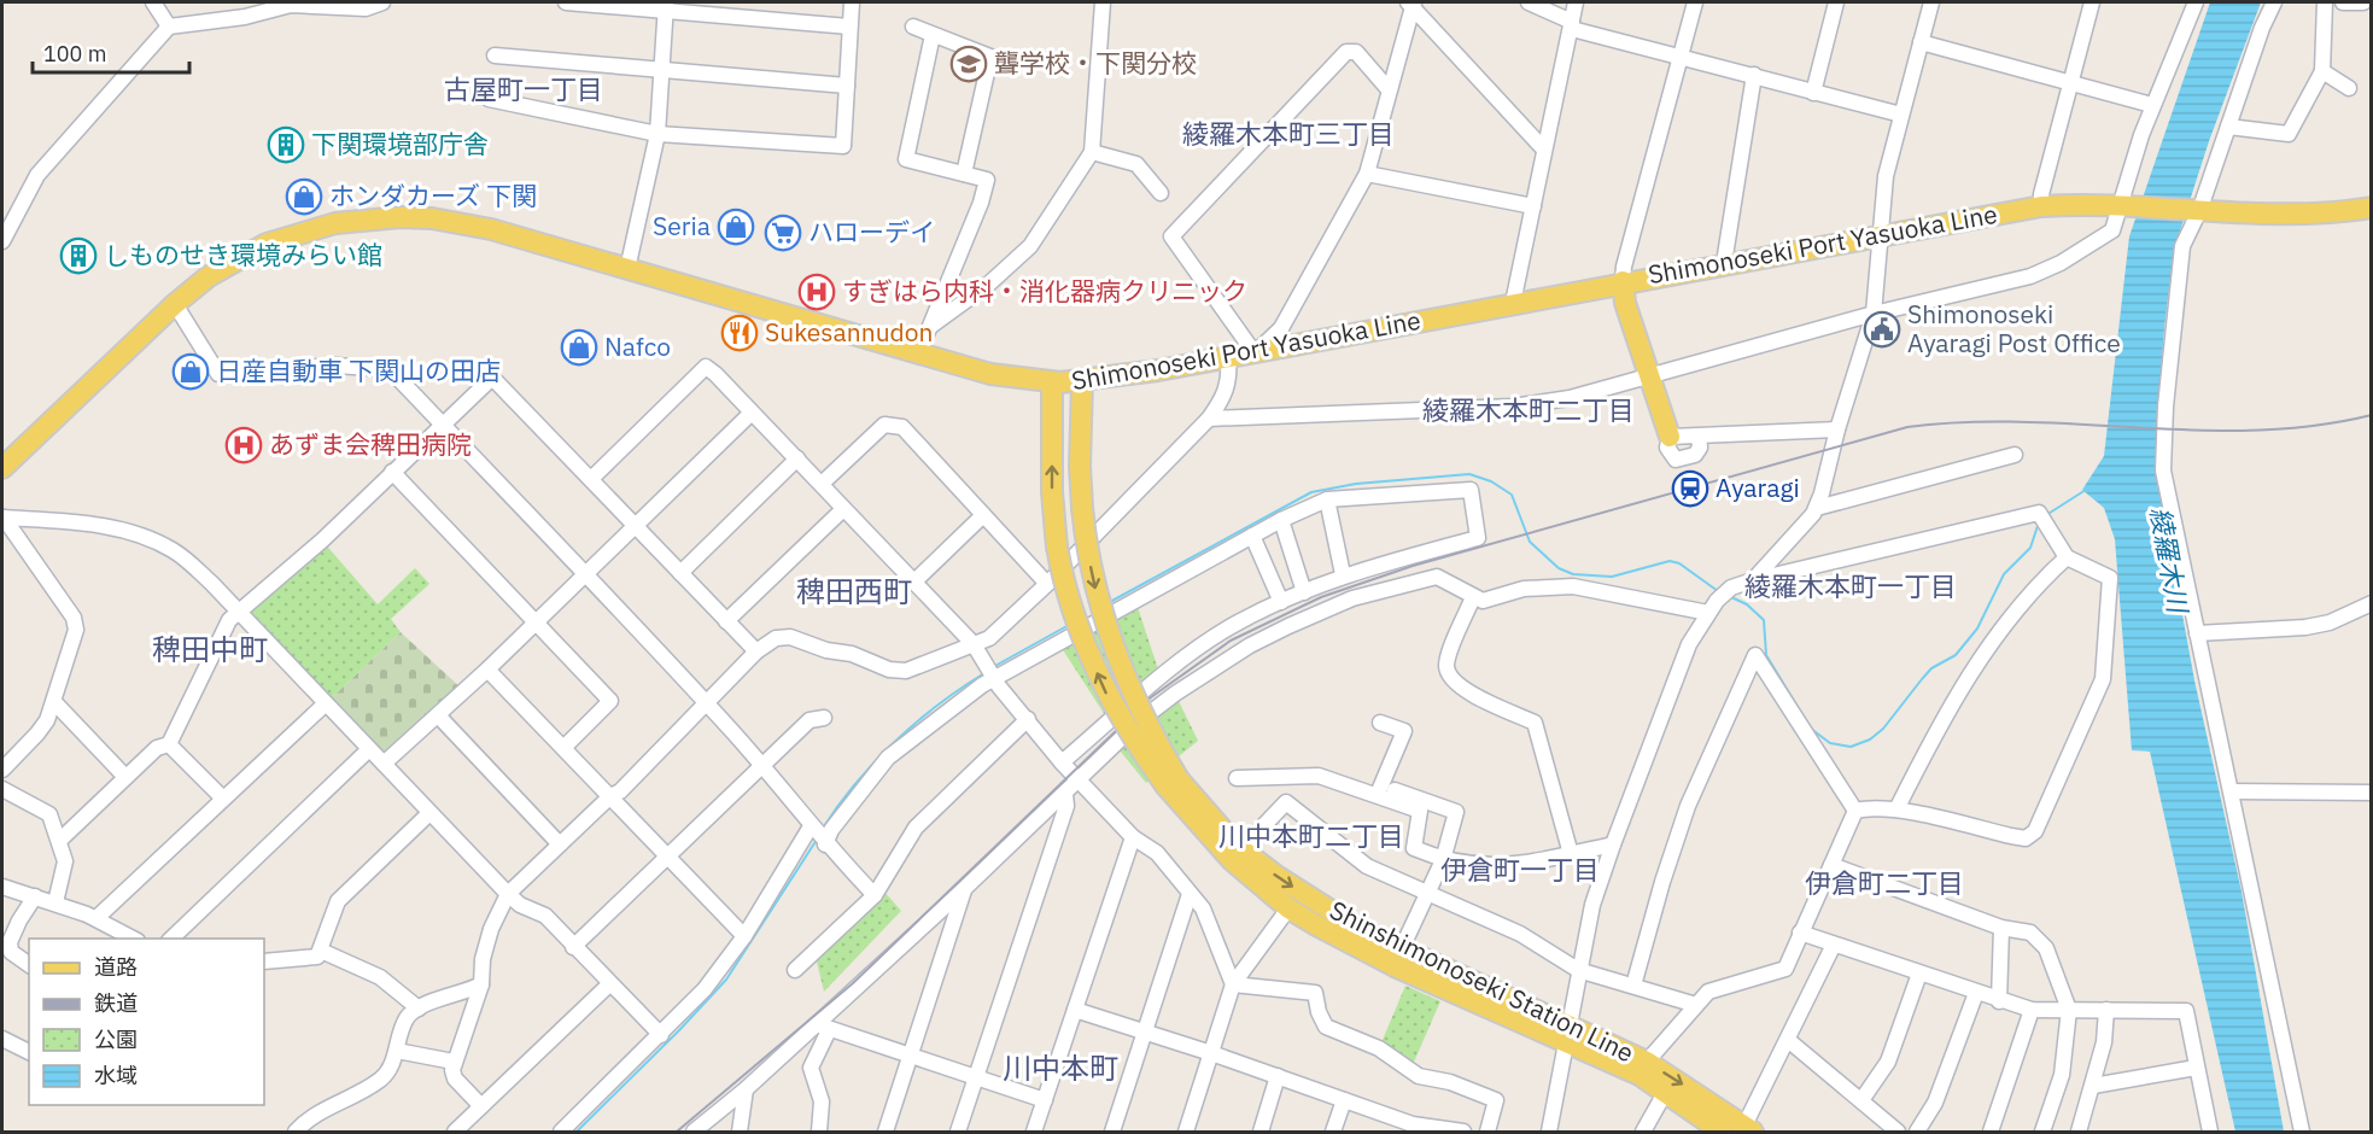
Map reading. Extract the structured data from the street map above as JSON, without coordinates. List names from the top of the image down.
{
  "streets": {
    "main road": ["Shimonoseki Port Yasuoka Line", "Shinshimonoseki Station Line"]
  },
  "crossings": [
    ["Shimonoseki Port Yasuoka Line", "Shinshimonoseki Station Line"]
  ],
  "districts": [
    "古屋町一丁目",
    "綾羅木本町三丁目",
    "綾羅木本町二丁目",
    "綾羅木本町一丁目",
    "稗田西町",
    "稗田中町",
    "川中本町二丁目",
    "伊倉町一丁目",
    "伊倉町二丁目",
    "川中本町"
  ],
  "water": ["綾羅木川"],
  "places": {
    "school or university": ["聾学校・下関分校"],
    "building": ["下関環境部庁舎", "しものせき環境みらい館"],
    "shop": [
      "ホンダカーズ 下関",
      "Seria",
      "Nafco",
      "日産自動車 下関山の田店"
    ],
    "supermarket": ["ハローデイ"],
    "hospital": ["すぎはら内科・消化器病クリニック", "あずま会稗田病院"],
    "public building": ["Shimonoseki Ayaragi Post Office"],
    "restaurant": ["Sukesannudon"],
    "station": ["Ayaragi"]
  },
  "legend": [
    "道路",
    "鉄道",
    "公園",
    "水域"
  ],
  "scale_bar": "100 m"
}
